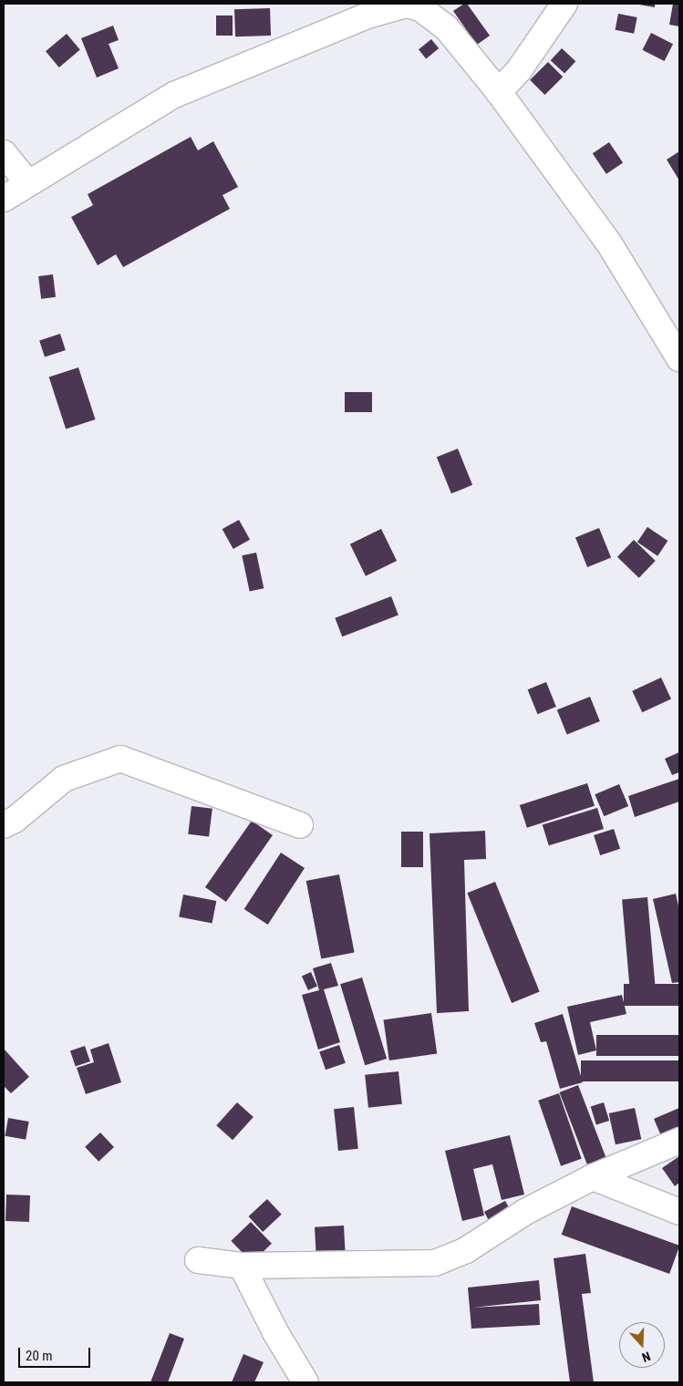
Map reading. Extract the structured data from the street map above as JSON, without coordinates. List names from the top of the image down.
{
  "scale_bar": "20 m",
  "north": "bottom"
}
